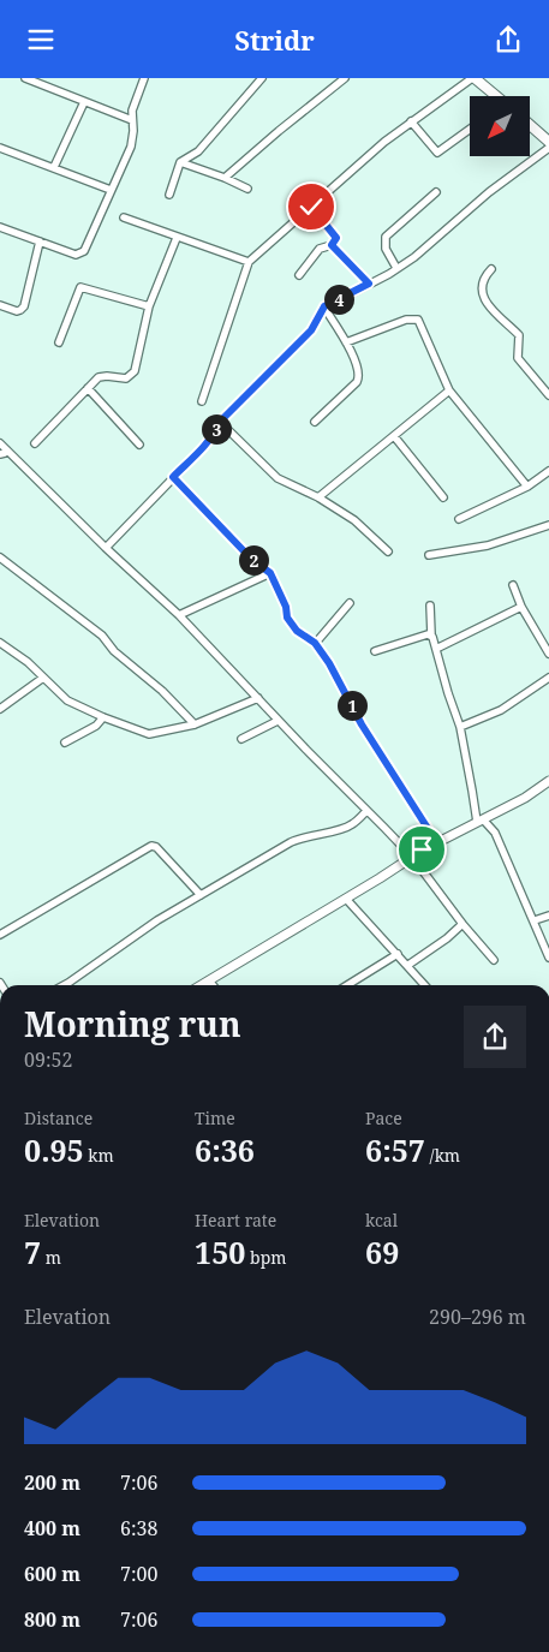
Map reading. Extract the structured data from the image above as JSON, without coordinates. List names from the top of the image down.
{
  "north": "bottom left",
  "page": {
    "header": "Stridr",
    "pins": [
      "4",
      "3",
      "2",
      "1"
    ],
    "heading": ["Morning run", "09:52"],
    "stats": [
      ["Distance", "0.95 km"],
      ["Time", "6:36"],
      ["Pace", "6:57 /km"],
      ["Elevation", "7 m"],
      ["Heart rate", "150 bpm"],
      ["kcal", "69"]
    ],
    "chart": ["Elevation", "290–296 m"],
    "list": [
      {
        "name": "200 m",
        "note": "7:06"
      },
      {
        "name": "400 m",
        "note": "6:38"
      },
      {
        "name": "600 m",
        "note": "7:00"
      },
      {
        "name": "800 m",
        "note": "7:06"
      }
    ]
  }
}
